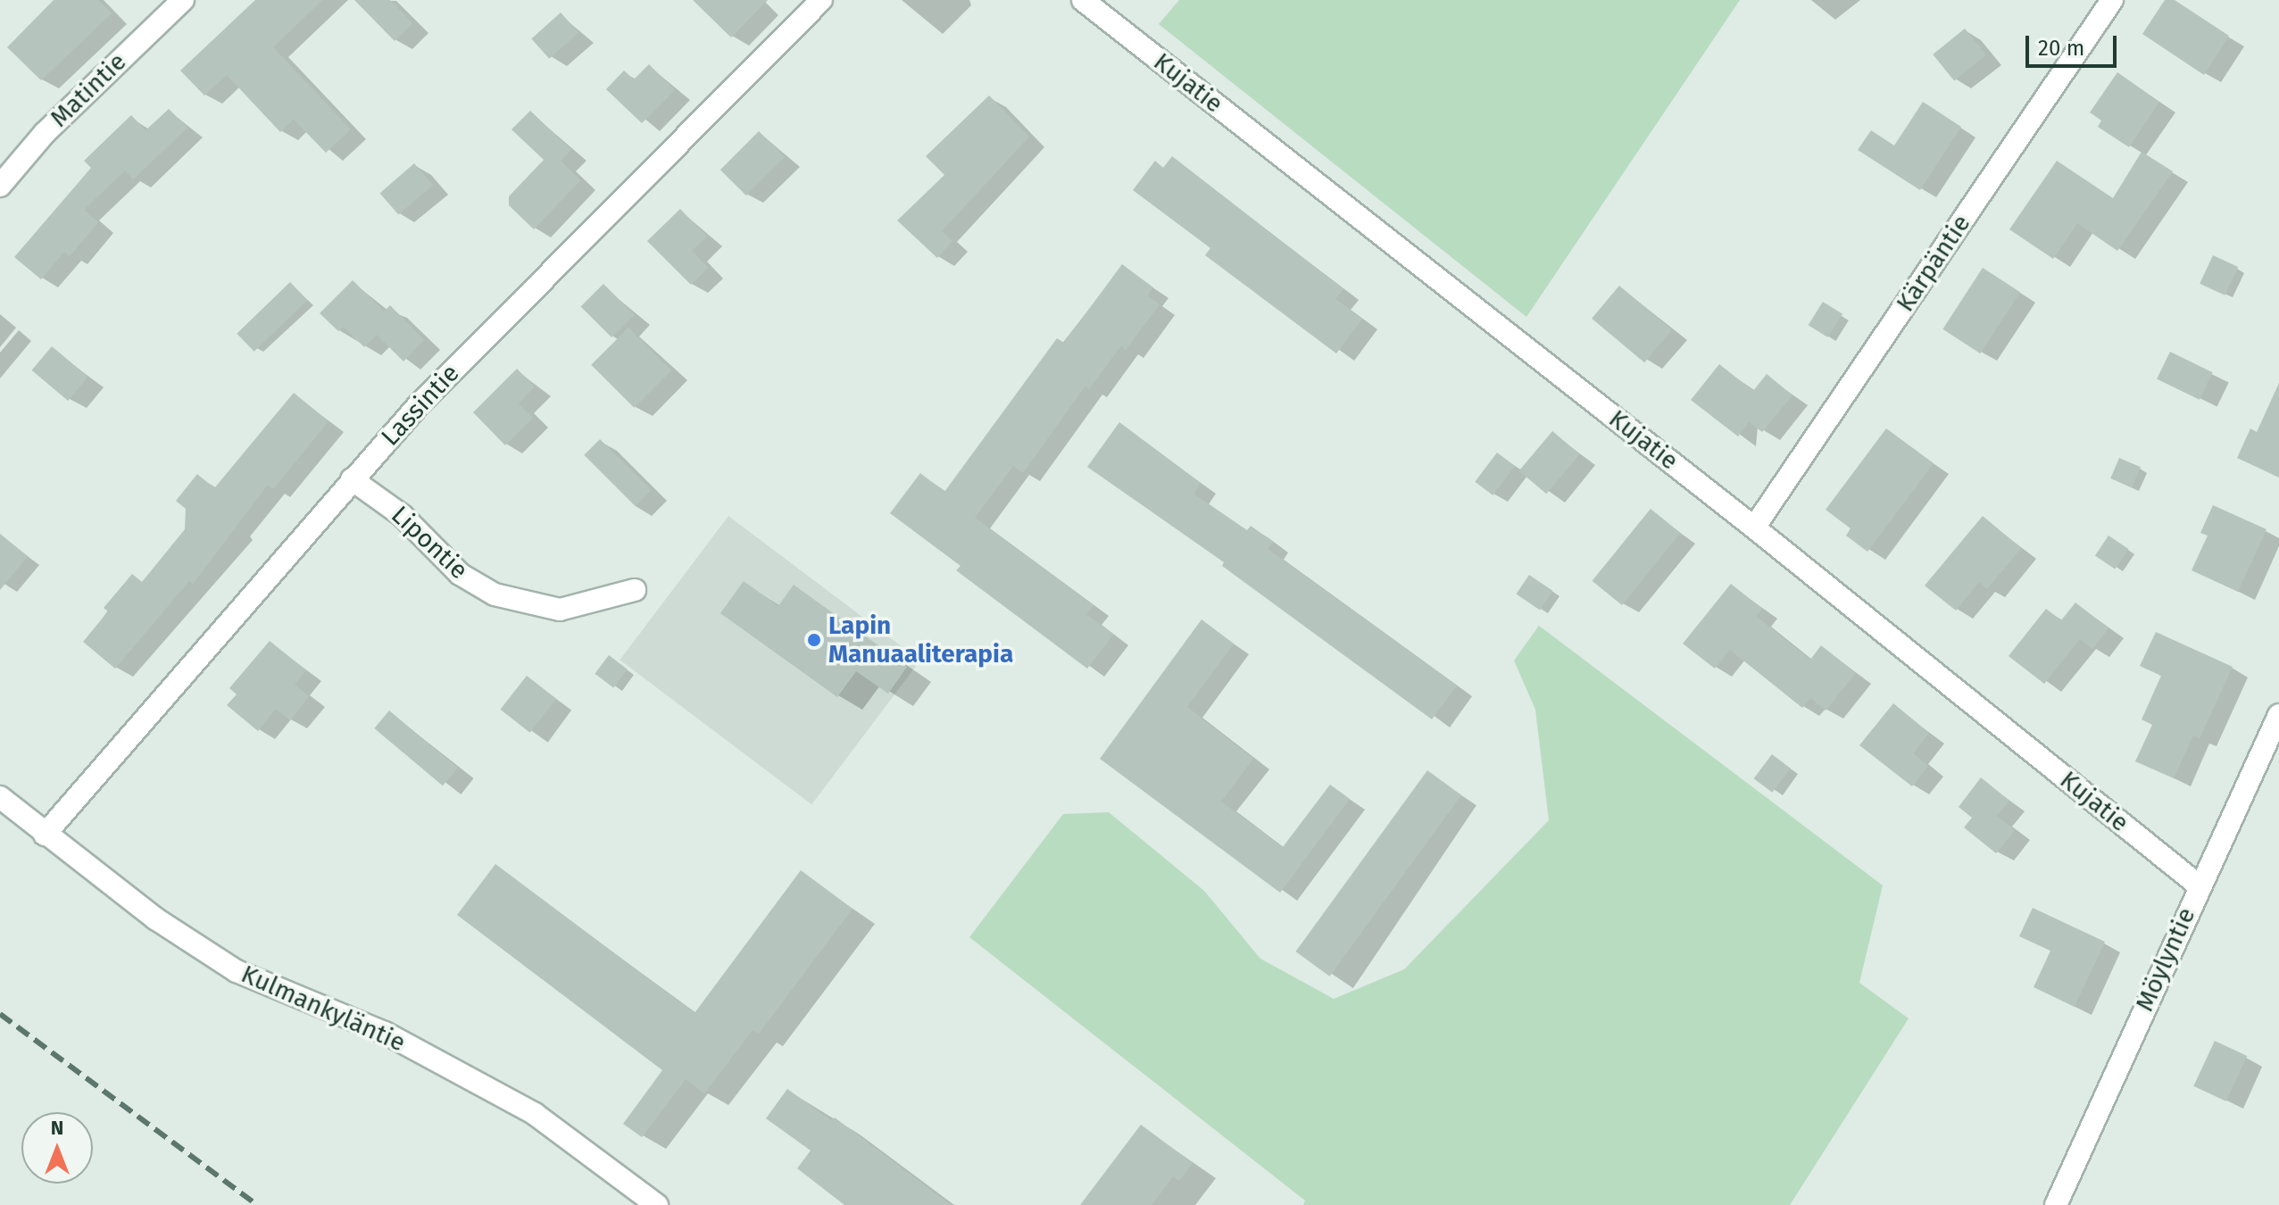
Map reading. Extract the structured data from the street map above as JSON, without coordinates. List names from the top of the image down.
{
  "streets": {
    "street": [
      "Kujatie",
      "Matintie",
      "Kärpäntie",
      "Lassintie",
      "Lipontie",
      "Möylyntie",
      "Kulmankyläntie"
    ]
  },
  "crossings": [
    ["Kujatie", "Kärpäntie"],
    ["Kujatie", "Möylyntie"],
    ["Lassintie", "Lipontie"],
    ["Lassintie", "Kulmankyläntie"]
  ],
  "places": ["Lapin Manuaaliterapia"],
  "scale_bar": "20 m",
  "north": "top"
}
